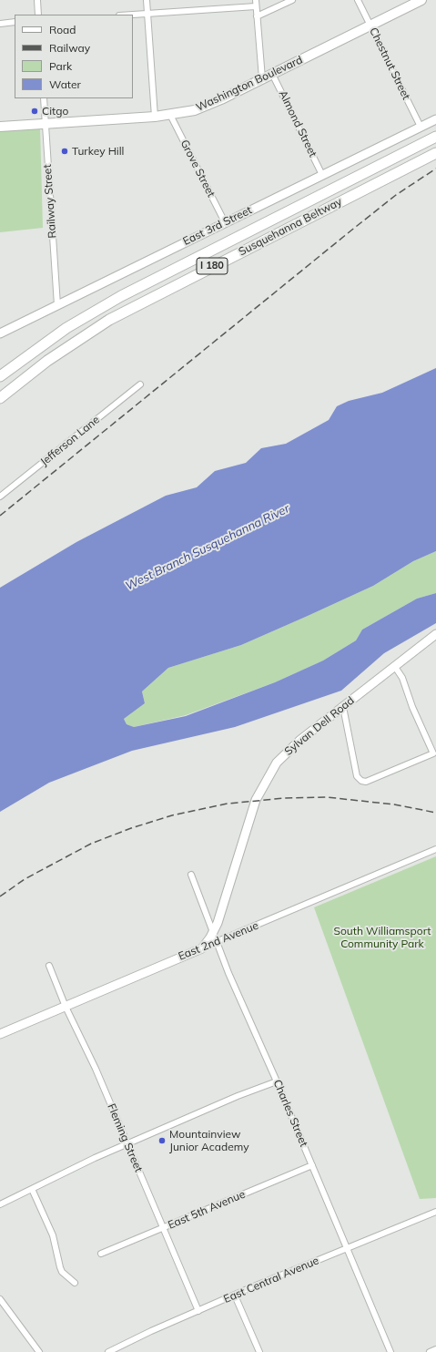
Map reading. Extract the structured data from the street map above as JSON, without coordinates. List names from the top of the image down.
{
  "streets": {
    "highway": ["Susquehanna Beltway", "I 180"],
    "main road": ["Washington Boulevard"],
    "street": [
      "Chestnut Street",
      "Almond Street",
      "Grove Street",
      "Railway Street",
      "East 3rd Street",
      "Jefferson Lane",
      "Sylvan Dell Road",
      "East 2nd Avenue",
      "Charles Street",
      "Fleming Street",
      "East 5th Avenue",
      "East Central Avenue"
    ]
  },
  "crossings": [
    ["Chestnut Street", "Washington Boulevard"],
    ["Chestnut Street", "East 3rd Street"],
    ["Washington Boulevard", "Almond Street"],
    ["Washington Boulevard", "Grove Street"],
    ["Washington Boulevard", "Railway Street"],
    ["Almond Street", "East 3rd Street"],
    ["Grove Street", "East 3rd Street"],
    ["Railway Street", "East 3rd Street"],
    ["Sylvan Dell Road", "East 2nd Avenue"],
    ["Sylvan Dell Road", "Charles Street"],
    ["East 2nd Avenue", "Charles Street"],
    ["East 2nd Avenue", "Fleming Street"],
    ["Charles Street", "East 5th Avenue"],
    ["Charles Street", "East Central Avenue"],
    ["Fleming Street", "East 5th Avenue"],
    ["Fleming Street", "East Central Avenue"]
  ],
  "water": ["West Branch Susquehanna River"],
  "parks": ["South Williamsport Community Park"],
  "places": ["Citgo", "Turkey Hill", "Mountainview Junior Academy"],
  "legend": [
    "Road",
    "Railway",
    "Park",
    "Water"
  ]
}
